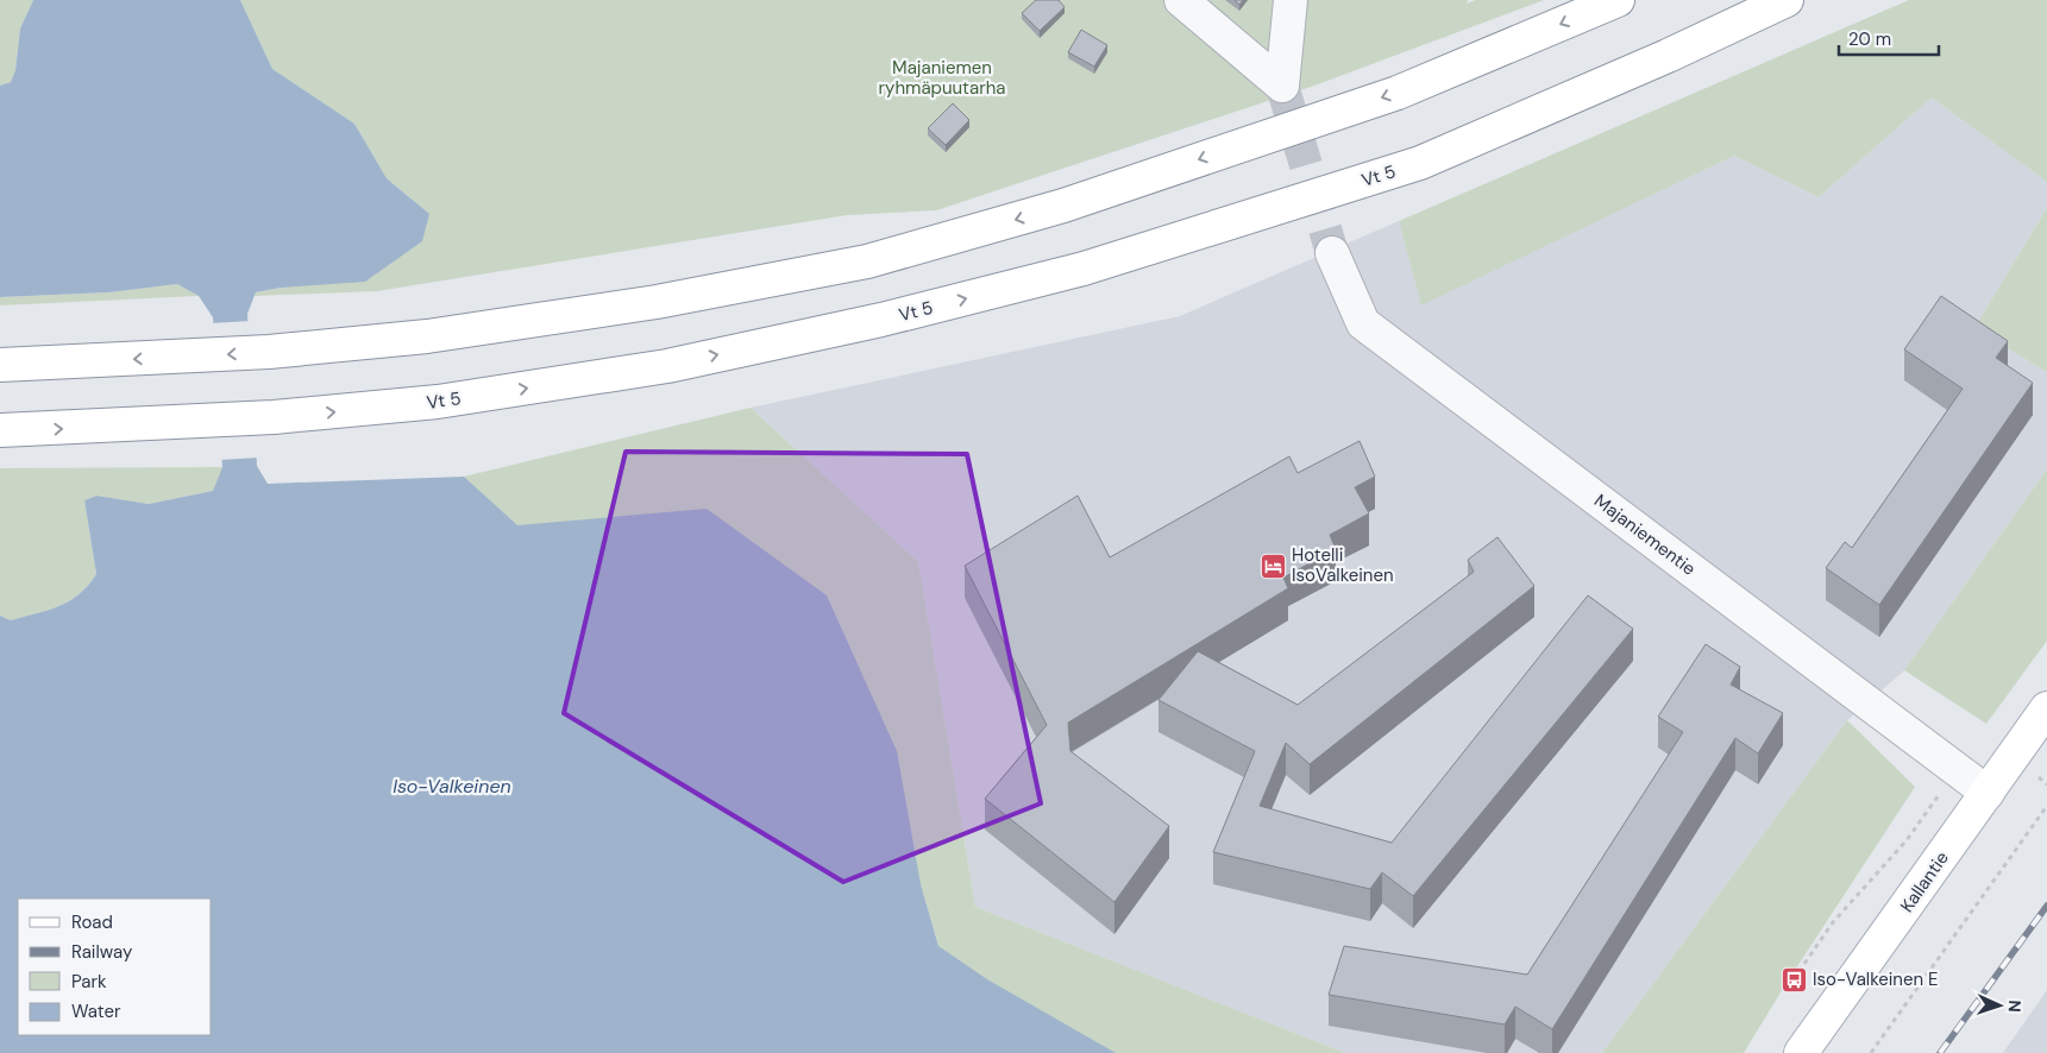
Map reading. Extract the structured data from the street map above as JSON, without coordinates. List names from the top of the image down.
{
  "streets": {
    "main road": ["Vt 5", "Kallantie"],
    "lane": ["Majaniementie"]
  },
  "crossings": [
    ["Majaniementie", "Kallantie"]
  ],
  "water": ["Iso-Valkeinen"],
  "parks": ["Majaniemen ryhmäpuutarha"],
  "places": {
    "hotel": ["Hotelli IsoValkeinen"],
    "bus stop": ["Iso-Valkeinen E"]
  },
  "legend": [
    "Road",
    "Railway",
    "Park",
    "Water"
  ],
  "scale_bar": "20 m",
  "north": "right"
}
